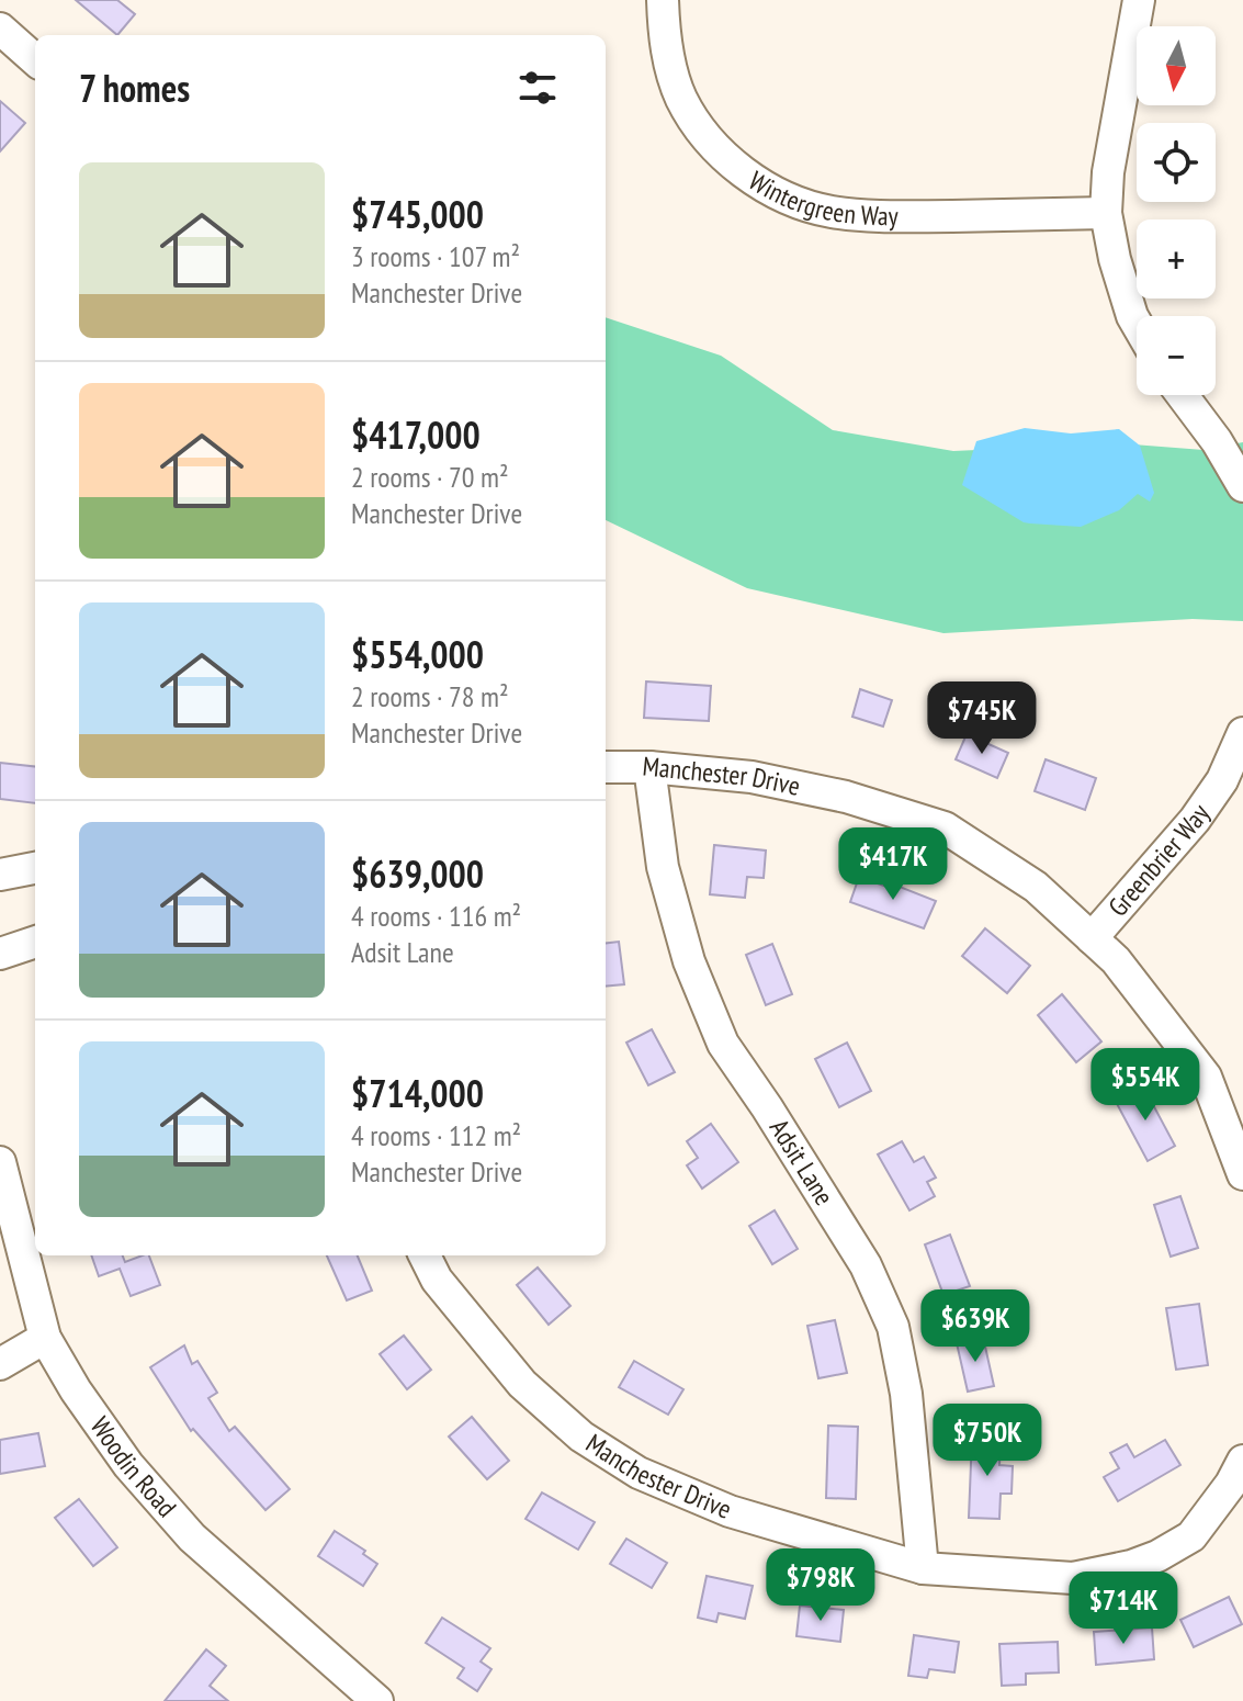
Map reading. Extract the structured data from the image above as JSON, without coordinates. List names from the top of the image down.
{
  "streets": {
    "street": [
      "Wintergreen Way",
      "Manchester Drive",
      "Greenbrier Way",
      "Adsit Lane",
      "Woodin Road"
    ]
  },
  "crossings": [
    ["Manchester Drive", "Greenbrier Way"],
    ["Manchester Drive", "Adsit Lane"]
  ],
  "north": "bottom",
  "page": {
    "map_buttons": ["+", "−"],
    "heading": "7 homes",
    "list": [
      {
        "name": "$745,000",
        "note": "3 rooms · 107 m² · Manchester Drive"
      },
      {
        "name": "$417,000",
        "note": "2 rooms · 70 m² · Manchester Drive"
      },
      {
        "name": "$554,000",
        "note": "2 rooms · 78 m² · Manchester Drive"
      },
      {
        "name": "$639,000",
        "note": "4 rooms · 116 m² · Adsit Lane"
      },
      {
        "name": "$714,000",
        "note": "4 rooms · 112 m² · Manchester Drive"
      }
    ],
    "price": [
      "$745K",
      "$417K",
      "$554K",
      "$639K",
      "$750K",
      "$798K",
      "$714K"
    ]
  }
}
